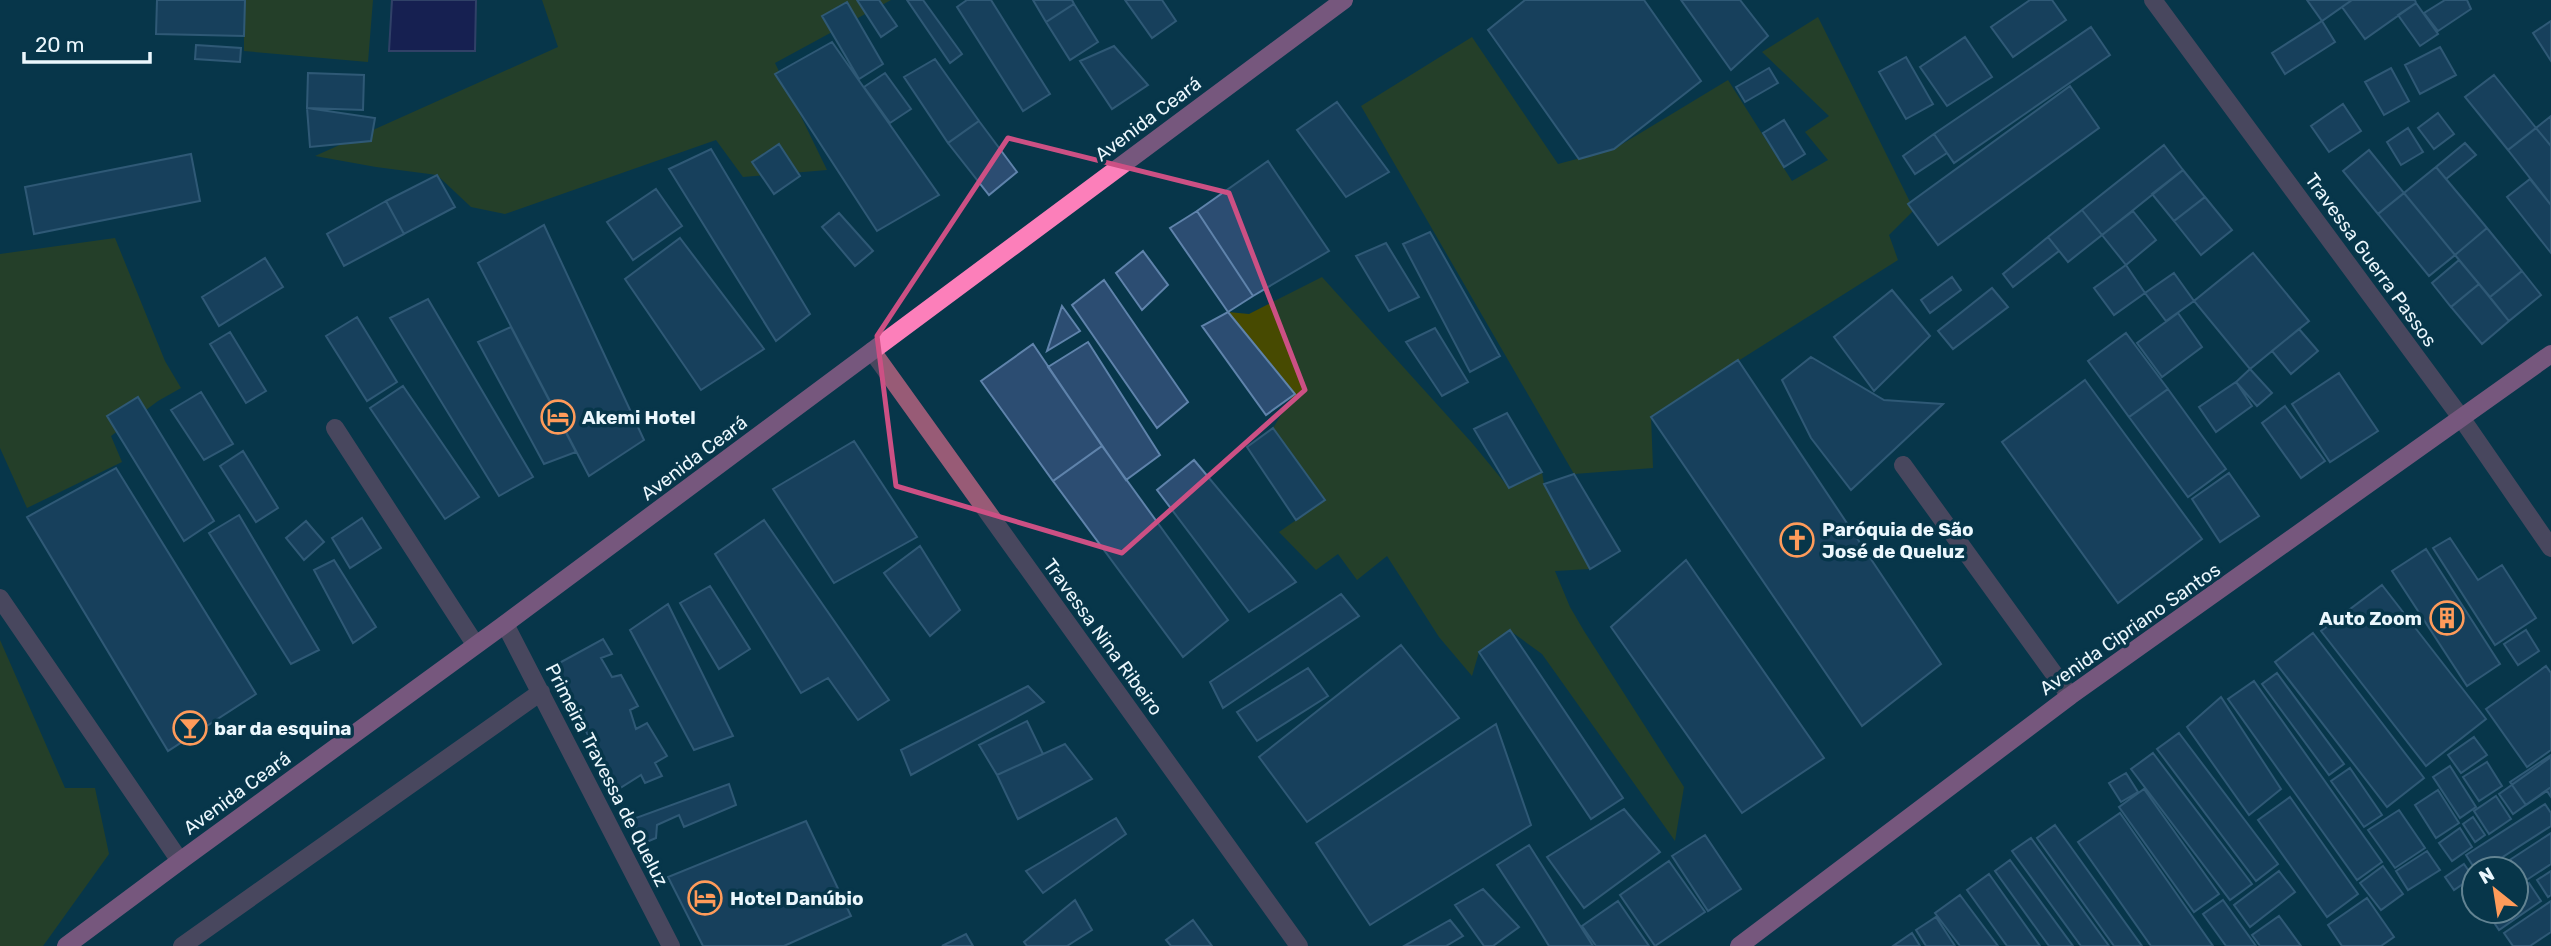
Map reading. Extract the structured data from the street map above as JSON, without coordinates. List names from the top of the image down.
{
  "streets": {
    "main road": ["Avenida Ceará", "Avenida Cipriano Santos"],
    "street": ["Travessa Guerra Passos", "Travessa Nina Ribeiro", "Primeira Travessa de Queluz"]
  },
  "crossings": [
    ["Avenida Ceará", "Travessa Nina Ribeiro"],
    ["Avenida Ceará", "Primeira Travessa de Queluz"],
    ["Travessa Guerra Passos", "Avenida Cipriano Santos"]
  ],
  "places": {
    "hotel": ["Akemi Hotel", "Hotel Danúbio"],
    "church": ["Paróquia de São José de Queluz"],
    "building": ["Auto Zoom"],
    "bar": ["bar da esquina"]
  },
  "scale_bar": "20 m",
  "north": "top left"
}
